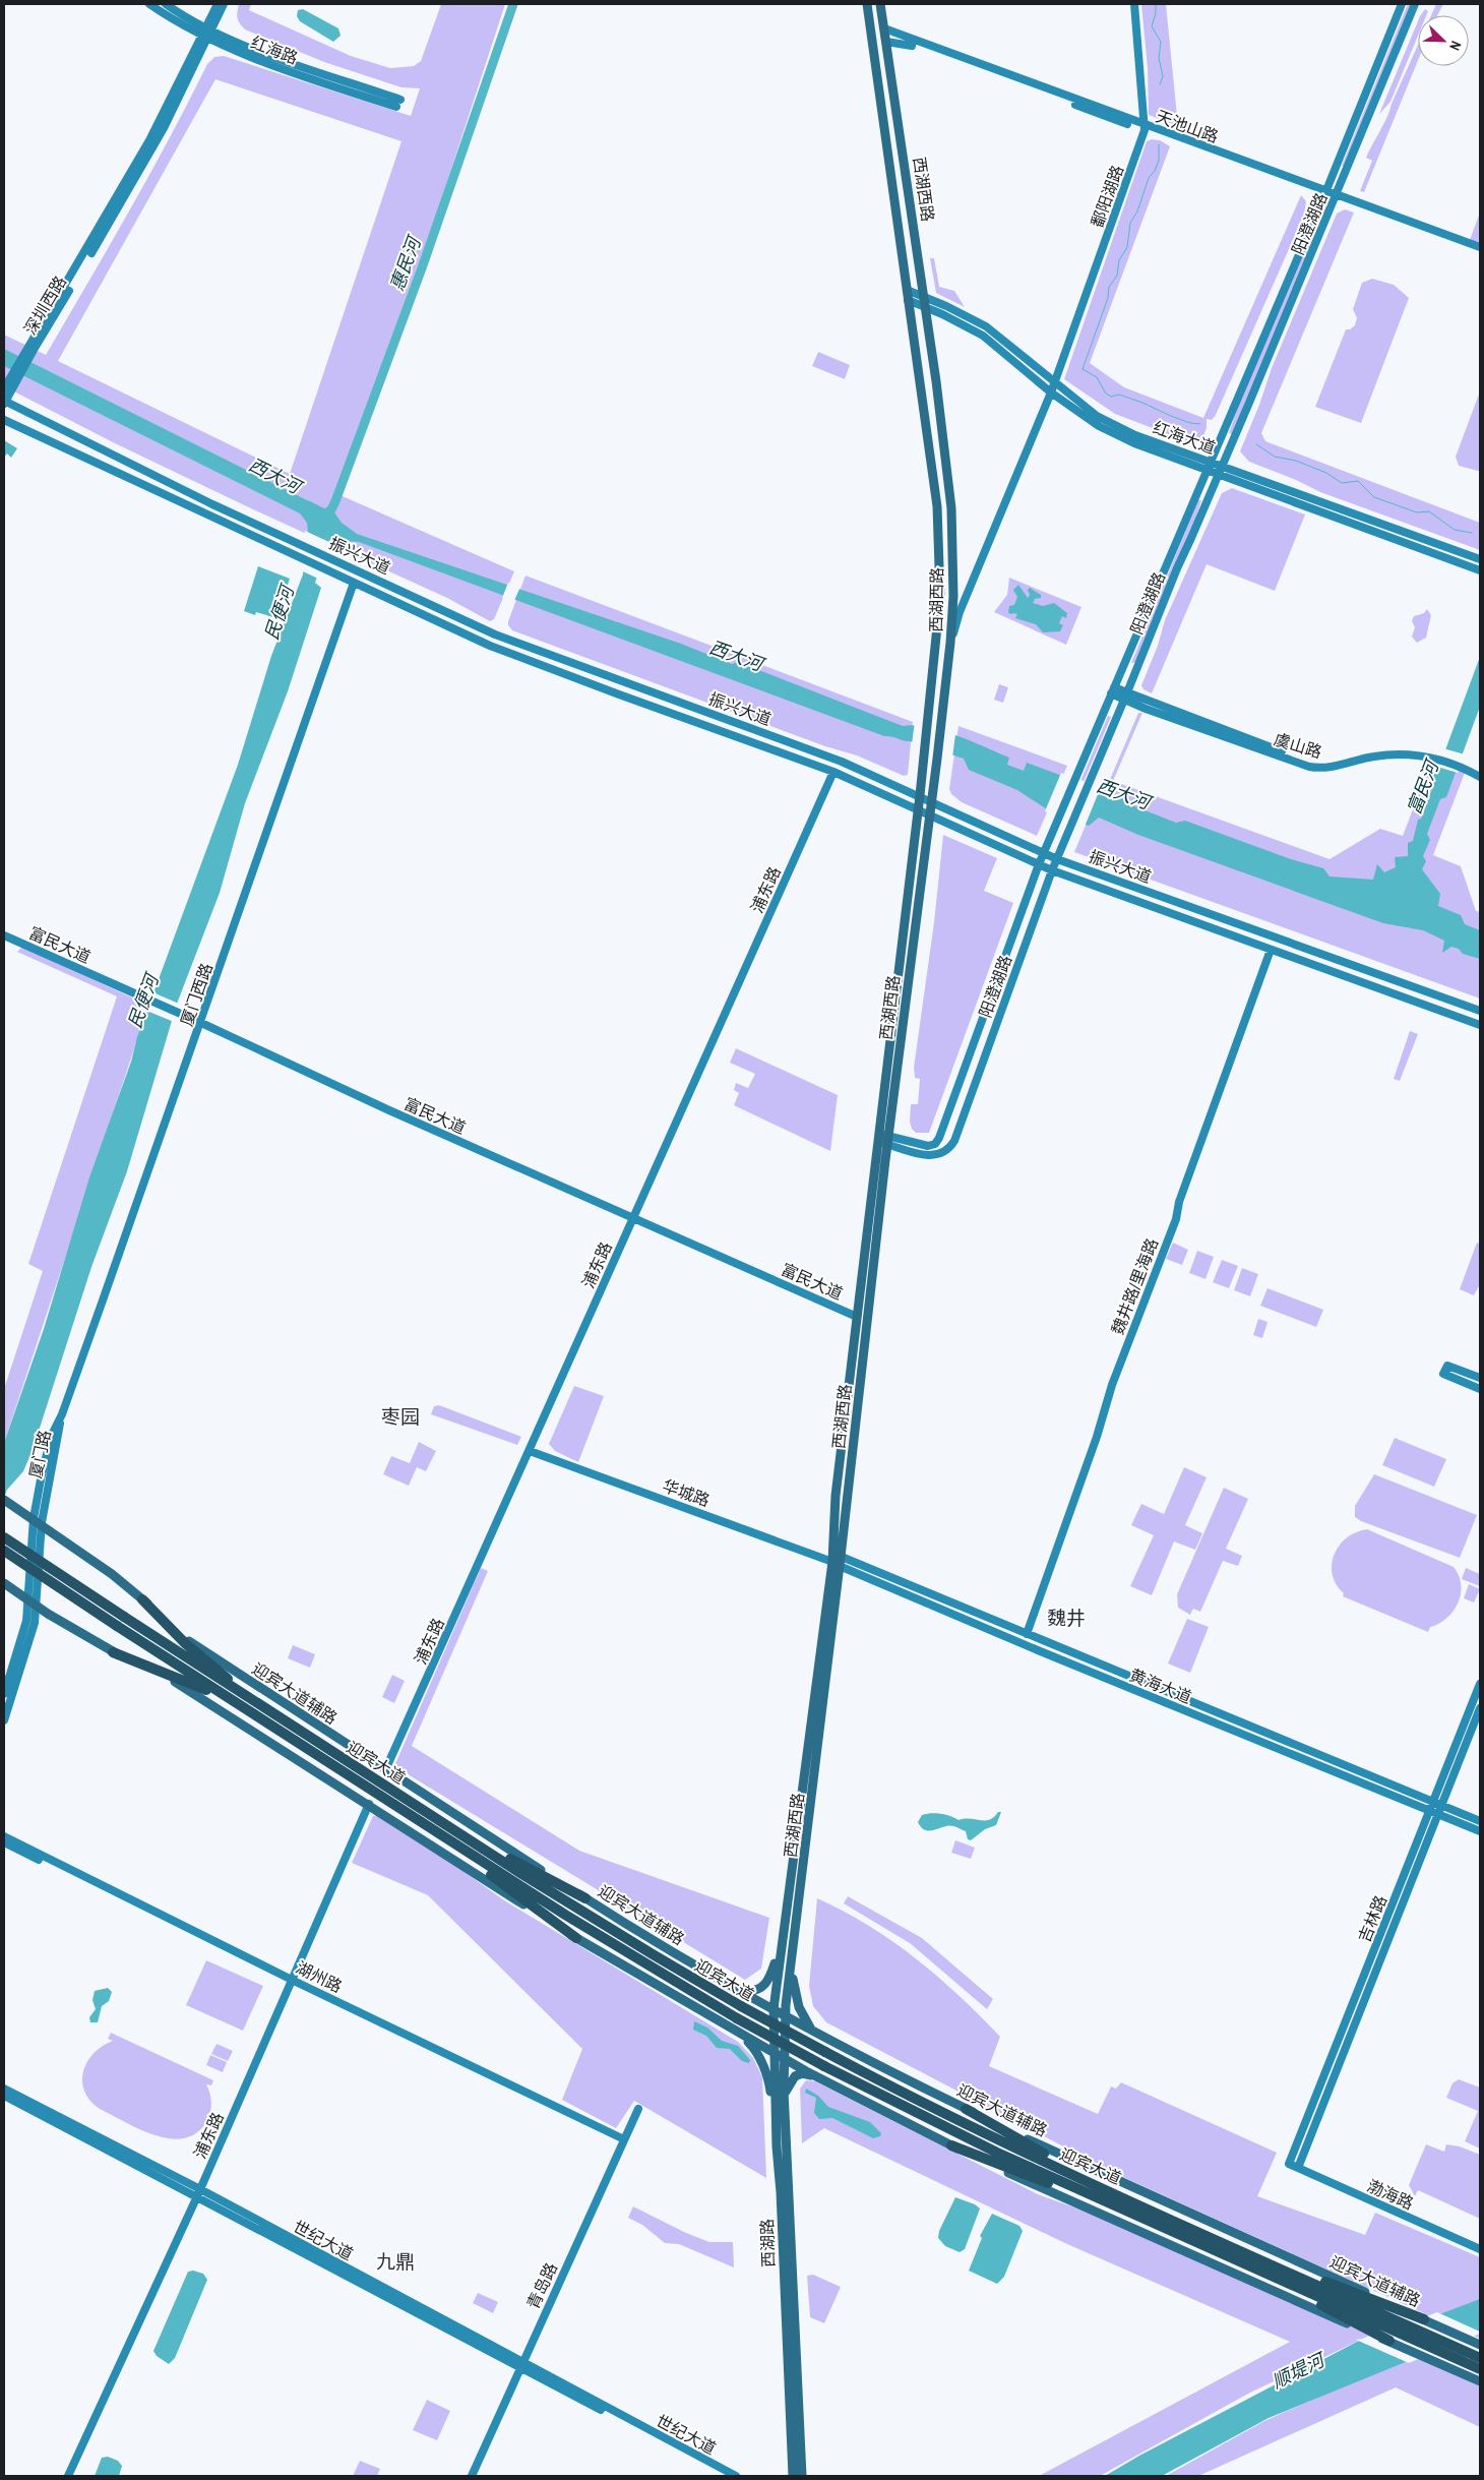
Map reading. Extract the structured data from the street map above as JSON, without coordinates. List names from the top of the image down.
{
  "streets": {
    "highway": ["迎宾大道"],
    "main road": ["西湖西路", "迎宾大道辅路", "西湖路"],
    "street": [
      "红海路",
      "天池山路",
      "鄱阳湖路",
      "阳澄湖路",
      "深圳西路",
      "红海大道",
      "振兴大道",
      "虞山路",
      "浦东路",
      "富民大道",
      "厦门西路",
      "魏井路/里海路",
      "厦门路",
      "华城路",
      "黄海大道",
      "吉林路",
      "湖州路",
      "渤海路",
      "世纪大道",
      "青岛路"
    ]
  },
  "crossings": [
    ["红海路", "深圳西路"],
    ["天池山路", "西湖西路"],
    ["天池山路", "鄱阳湖路"],
    ["天池山路", "阳澄湖路"],
    ["西湖西路", "鄱阳湖路"],
    ["西湖西路", "阳澄湖路"],
    ["西湖西路", "红海大道"],
    ["西湖西路", "振兴大道"],
    ["西湖西路", "富民大道"],
    ["西湖西路", "华城路"],
    ["西湖西路", "黄海大道"],
    ["西湖西路", "迎宾大道辅路"],
    ["西湖西路", "西湖路"],
    ["鄱阳湖路", "红海大道"],
    ["阳澄湖路", "红海大道"],
    ["阳澄湖路", "振兴大道"],
    ["阳澄湖路", "虞山路"],
    ["深圳西路", "振兴大道"],
    ["振兴大道", "浦东路"],
    ["振兴大道", "厦门西路"],
    ["振兴大道", "魏井路/里海路"],
    ["浦东路", "富民大道"],
    ["浦东路", "华城路"],
    ["浦东路", "迎宾大道辅路"],
    ["浦东路", "湖州路"],
    ["浦东路", "世纪大道"],
    ["富民大道", "厦门西路"],
    ["厦门西路", "厦门路"],
    ["魏井路/里海路", "黄海大道"],
    ["厦门路", "迎宾大道辅路"],
    ["华城路", "黄海大道"],
    ["黄海大道", "吉林路"],
    ["迎宾大道辅路", "西湖路"],
    ["吉林路", "渤海路"],
    ["湖州路", "青岛路"],
    ["世纪大道", "青岛路"]
  ],
  "districts": ["枣园", "魏井", "九鼎"],
  "water": [
    "惠民河",
    "西大河",
    "民便河",
    "富民河",
    "顺堤河"
  ],
  "north": "bottom right"
}
